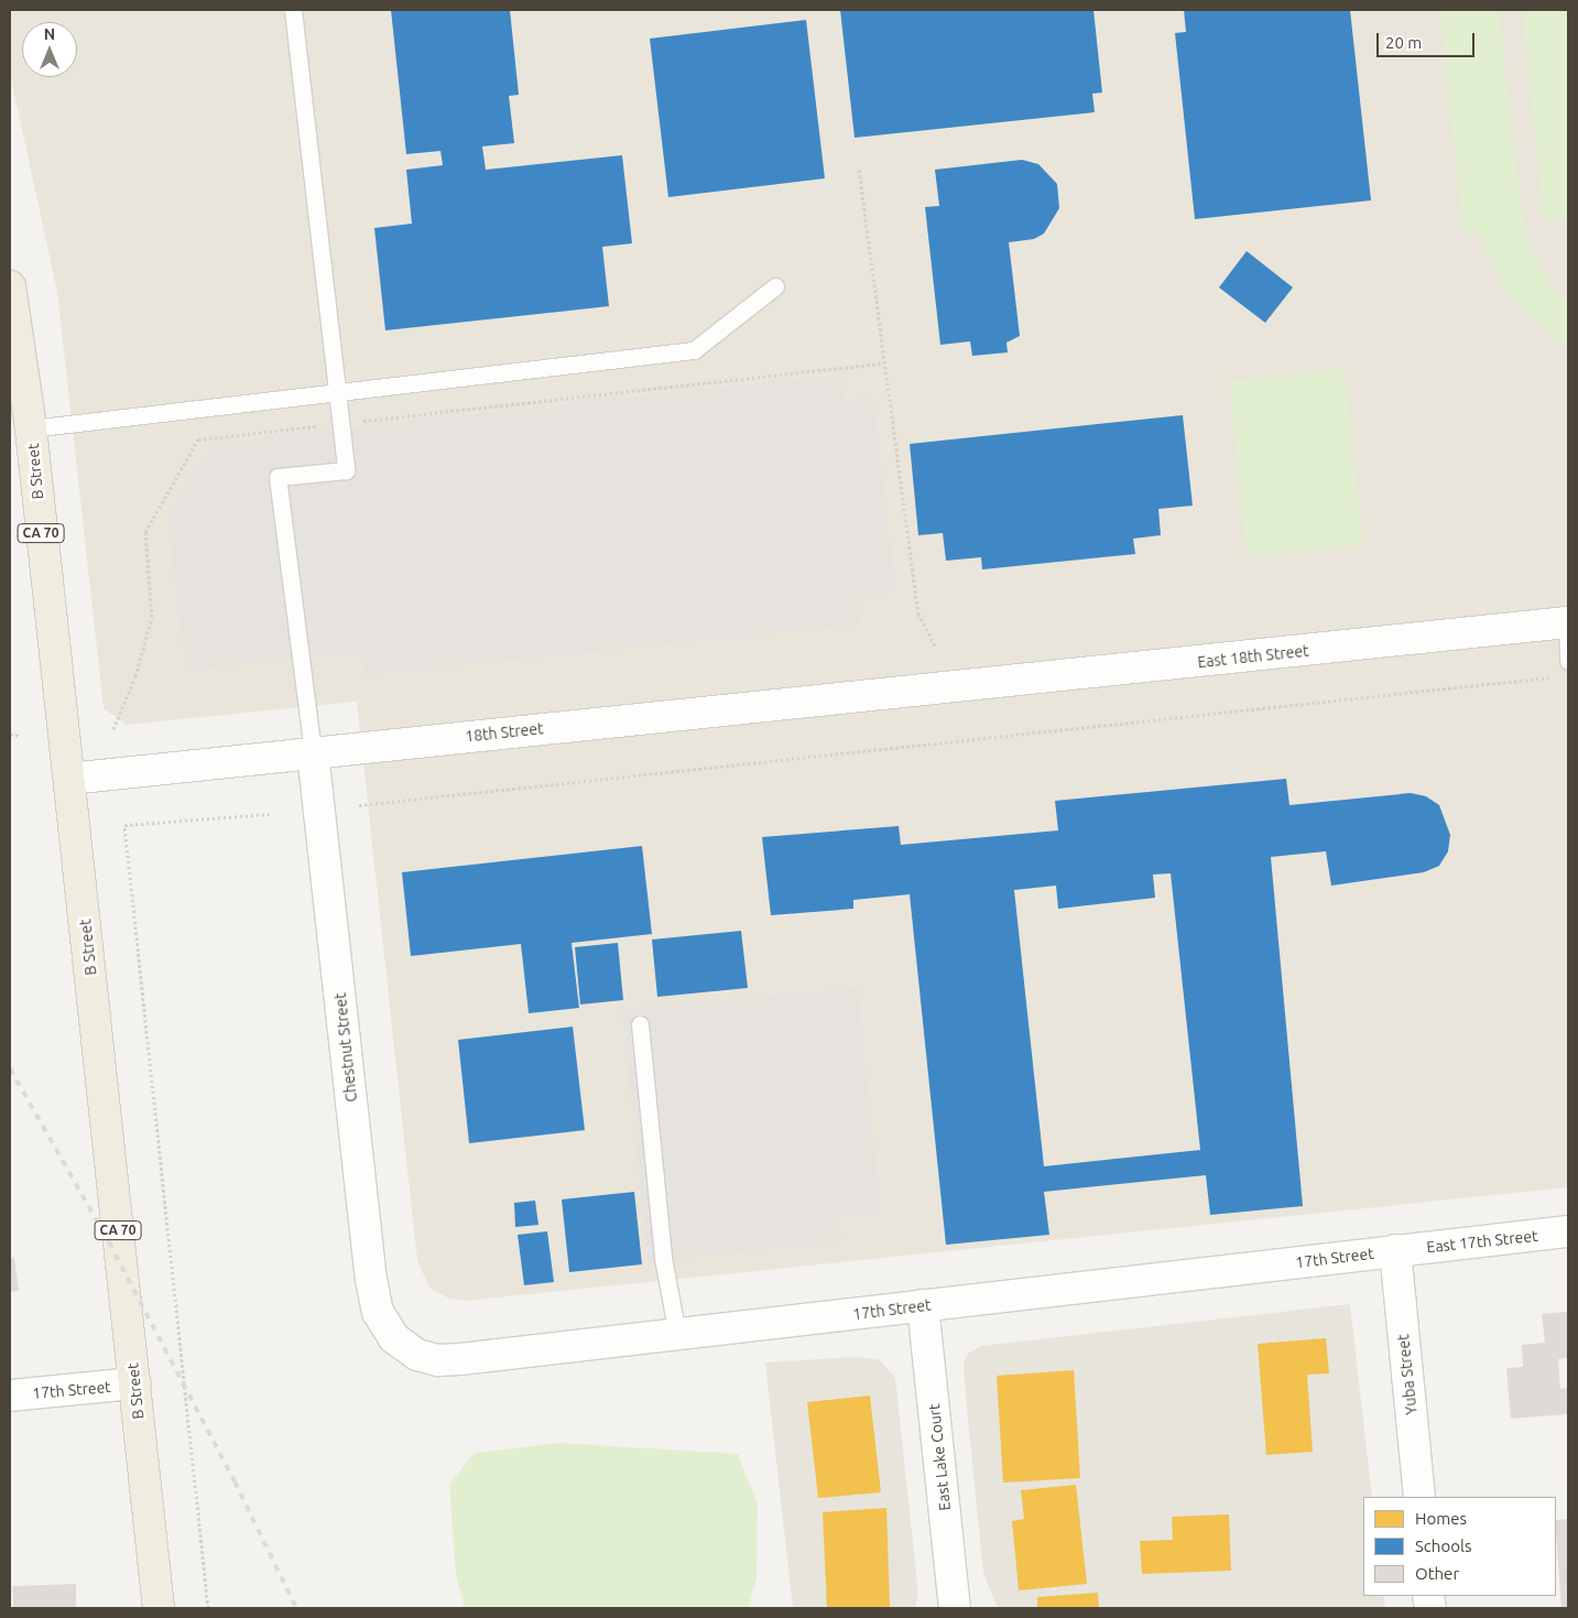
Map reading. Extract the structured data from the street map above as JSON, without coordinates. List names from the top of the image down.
{
  "streets": {
    "highway": ["B Street", "CA 70"],
    "street": [
      "East 18th Street",
      "18th Street",
      "Chestnut Street",
      "East 17th Street",
      "17th Street",
      "Yuba Street",
      "East Lake Court"
    ]
  },
  "crossings": [
    ["B Street", "18th Street"],
    ["B Street", "17th Street"],
    ["East 18th Street", "18th Street"],
    ["18th Street", "Chestnut Street"],
    ["Chestnut Street", "17th Street"],
    ["East 17th Street", "17th Street"],
    ["East 17th Street", "Yuba Street"],
    ["17th Street", "Yuba Street"],
    ["17th Street", "East Lake Court"]
  ],
  "legend": ["Homes", "Schools", "Other"],
  "scale_bar": "20 m",
  "north": "top"
}
